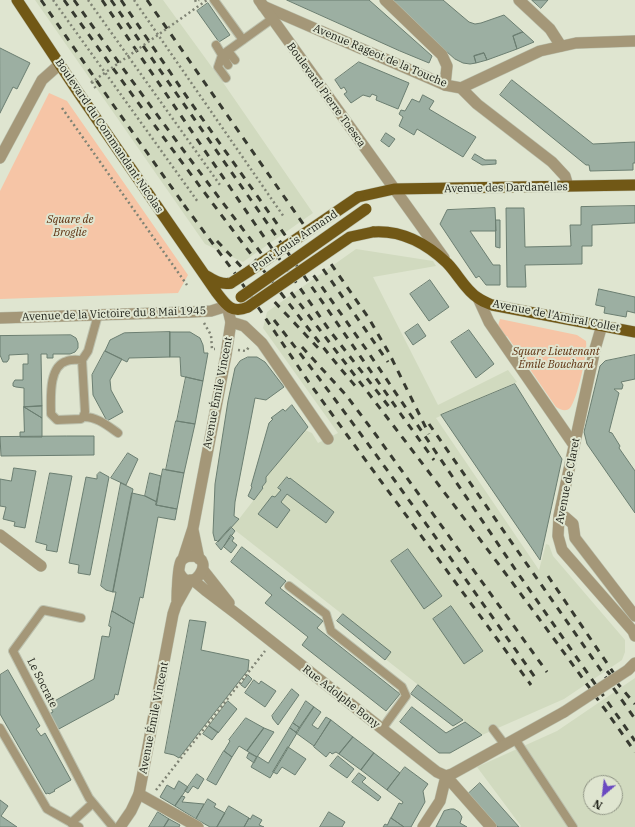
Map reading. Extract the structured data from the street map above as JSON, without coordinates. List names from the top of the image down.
{
  "streets": {
    "main road": [
      "Boulevard du Commandant Nicolas",
      "Avenue des Dardanelles",
      "Pont Louis Armand",
      "Avenue de l'Amiral Collet"
    ],
    "street": [
      "Avenue Rageot de la Touche",
      "Boulevard Pierre Toesca",
      "Avenue de la Victoire du 8 Mai 1945",
      "Avenue Émile Vincent",
      "Avenue de Claret",
      "Rue Adolphe Bony"
    ],
    "lane": ["Le Socrate"]
  },
  "crossings": [
    ["Avenue Rageot de la Touche", "Boulevard Pierre Toesca"],
    ["Boulevard Pierre Toesca", "Avenue des Dardanelles"],
    ["Boulevard du Commandant Nicolas", "Pont Louis Armand"],
    ["Boulevard du Commandant Nicolas", "Avenue de la Victoire du 8 Mai 1945"],
    ["Boulevard du Commandant Nicolas", "Avenue Émile Vincent"],
    ["Avenue des Dardanelles", "Pont Louis Armand"],
    ["Pont Louis Armand", "Avenue de la Victoire du 8 Mai 1945"],
    ["Pont Louis Armand", "Avenue Émile Vincent"],
    ["Avenue de la Victoire du 8 Mai 1945", "Avenue Émile Vincent"],
    ["Avenue de l'Amiral Collet", "Avenue de Claret"],
    ["Avenue Émile Vincent", "Rue Adolphe Bony"]
  ],
  "parks": ["Square de Broglie", "Square Lieutenant Émile Bouchard"],
  "north": "bottom left"
}
